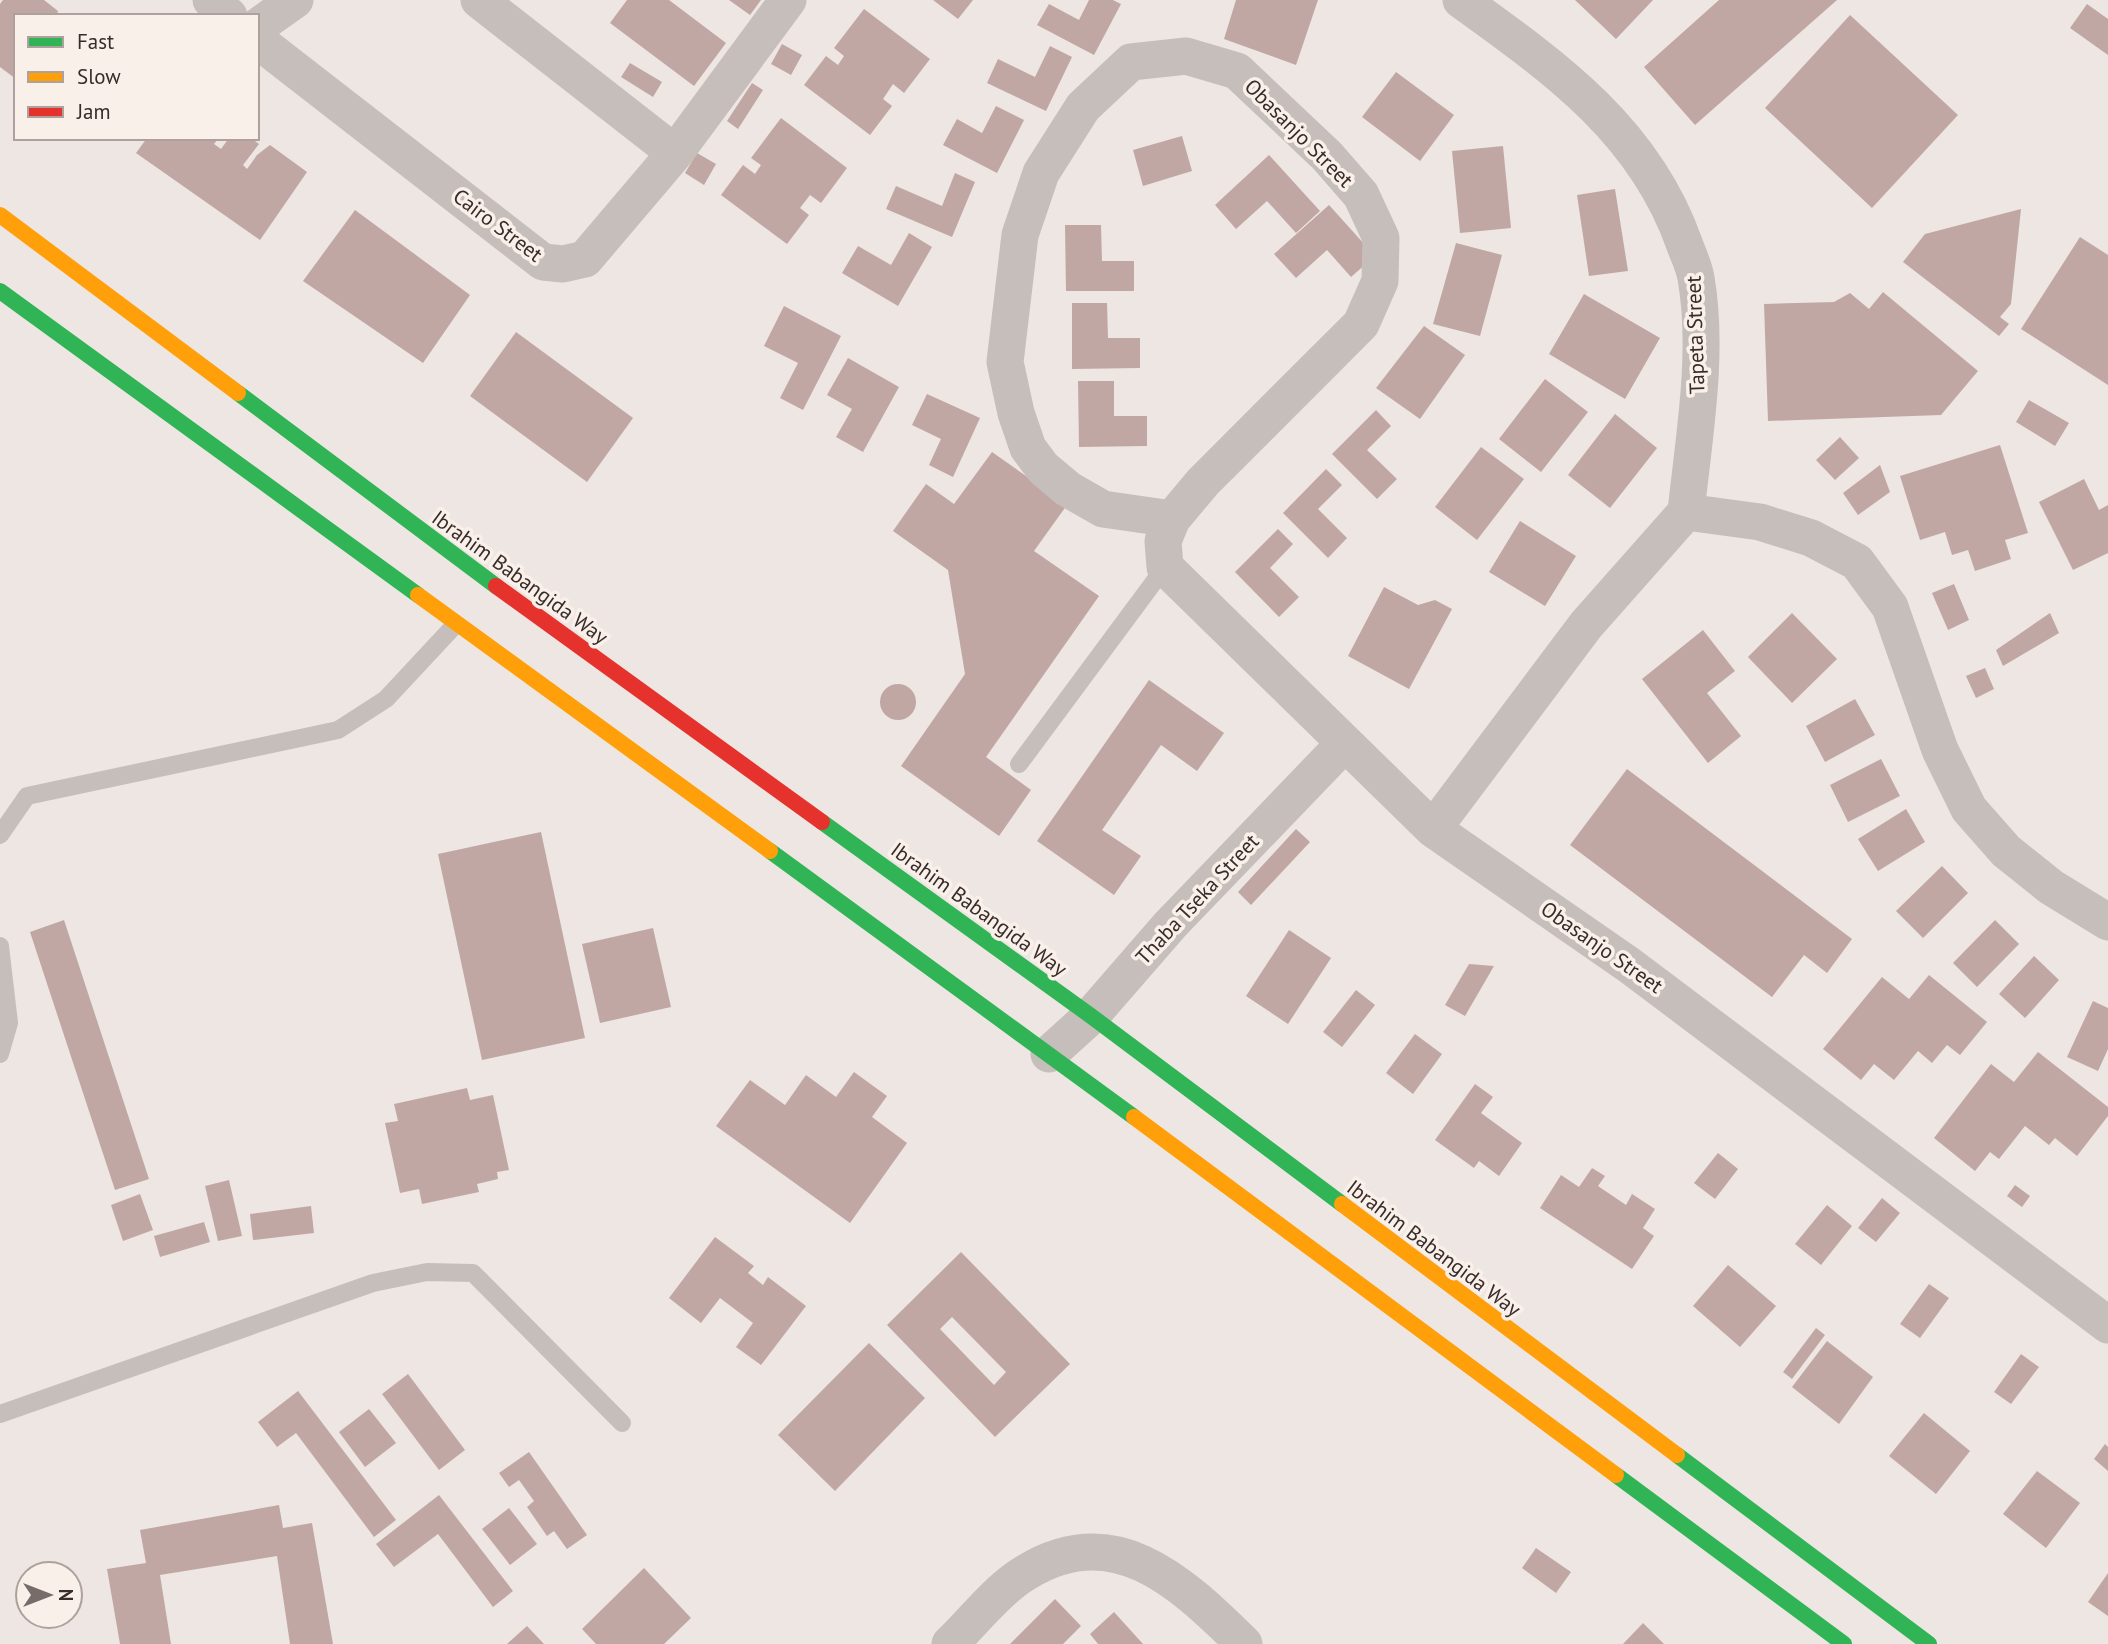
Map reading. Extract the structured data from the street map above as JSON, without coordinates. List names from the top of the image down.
{
  "streets": {
    "main road": ["Ibrahim Babangida Way"],
    "street": [
      "Obasanjo Street",
      "Cairo Street",
      "Tapeta Street",
      "Thaba Tseka Street"
    ]
  },
  "crossings": [
    ["Obasanjo Street", "Thaba Tseka Street"],
    ["Ibrahim Babangida Way", "Thaba Tseka Street"]
  ],
  "legend": ["Fast", "Slow", "Jam"],
  "north": "right"
}
